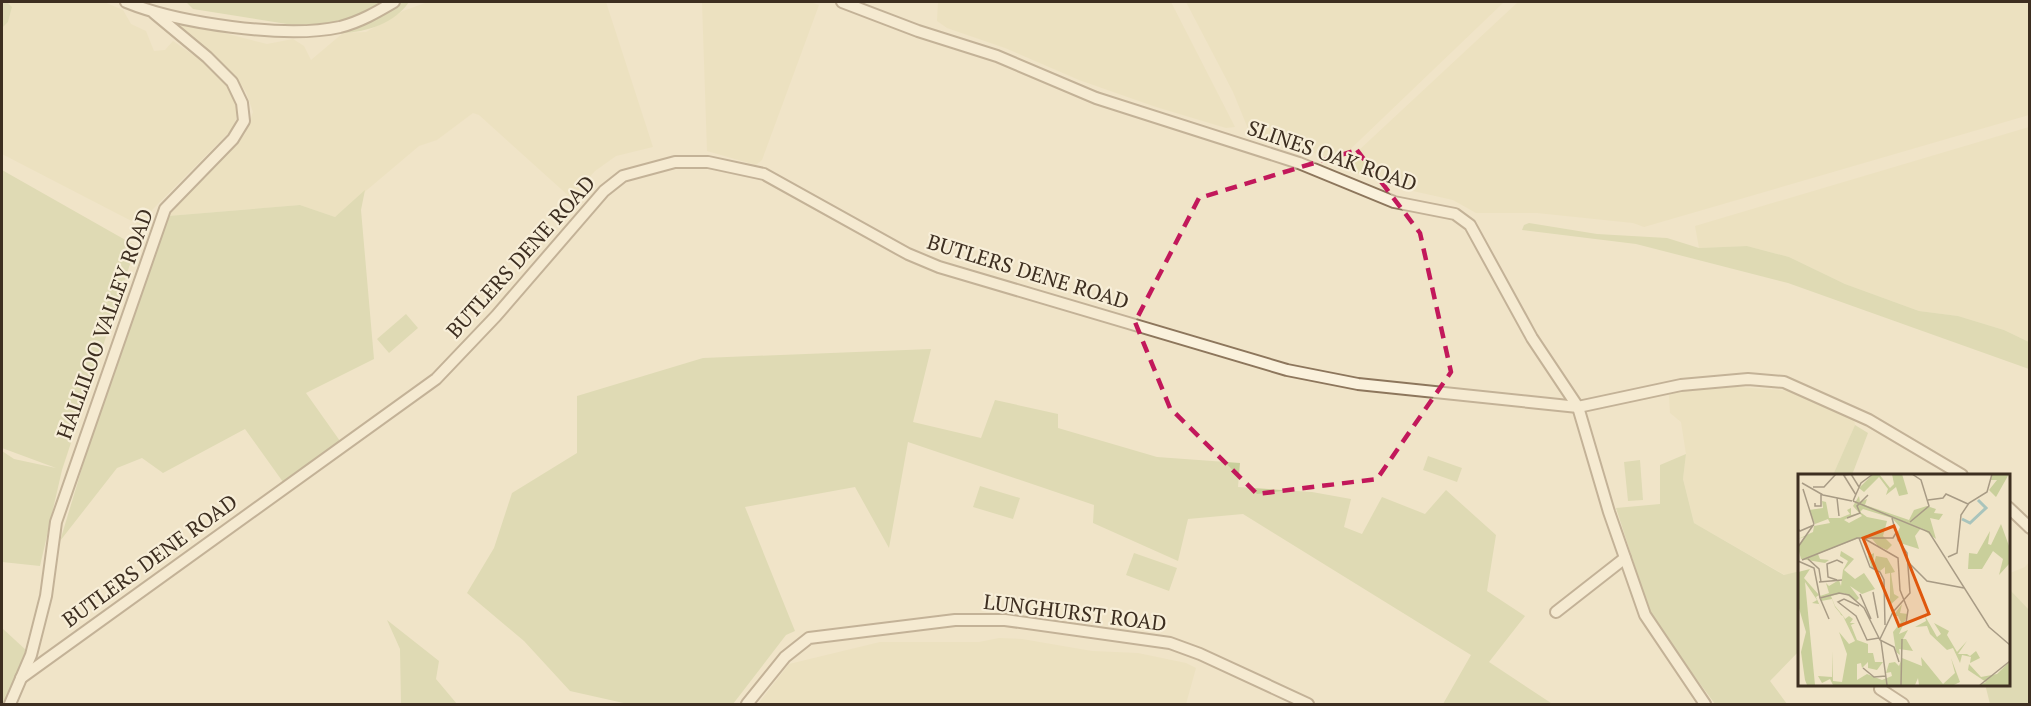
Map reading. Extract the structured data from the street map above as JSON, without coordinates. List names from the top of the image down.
{
  "streets": {
    "street": [
      "SLINES OAK ROAD",
      "BUTLERS DENE ROAD",
      "HALLILOO VALLEY ROAD",
      "LUNGHURST ROAD"
    ]
  },
  "crossings": [
    ["SLINES OAK ROAD", "BUTLERS DENE ROAD"],
    ["BUTLERS DENE ROAD", "HALLILOO VALLEY ROAD"]
  ]
}
